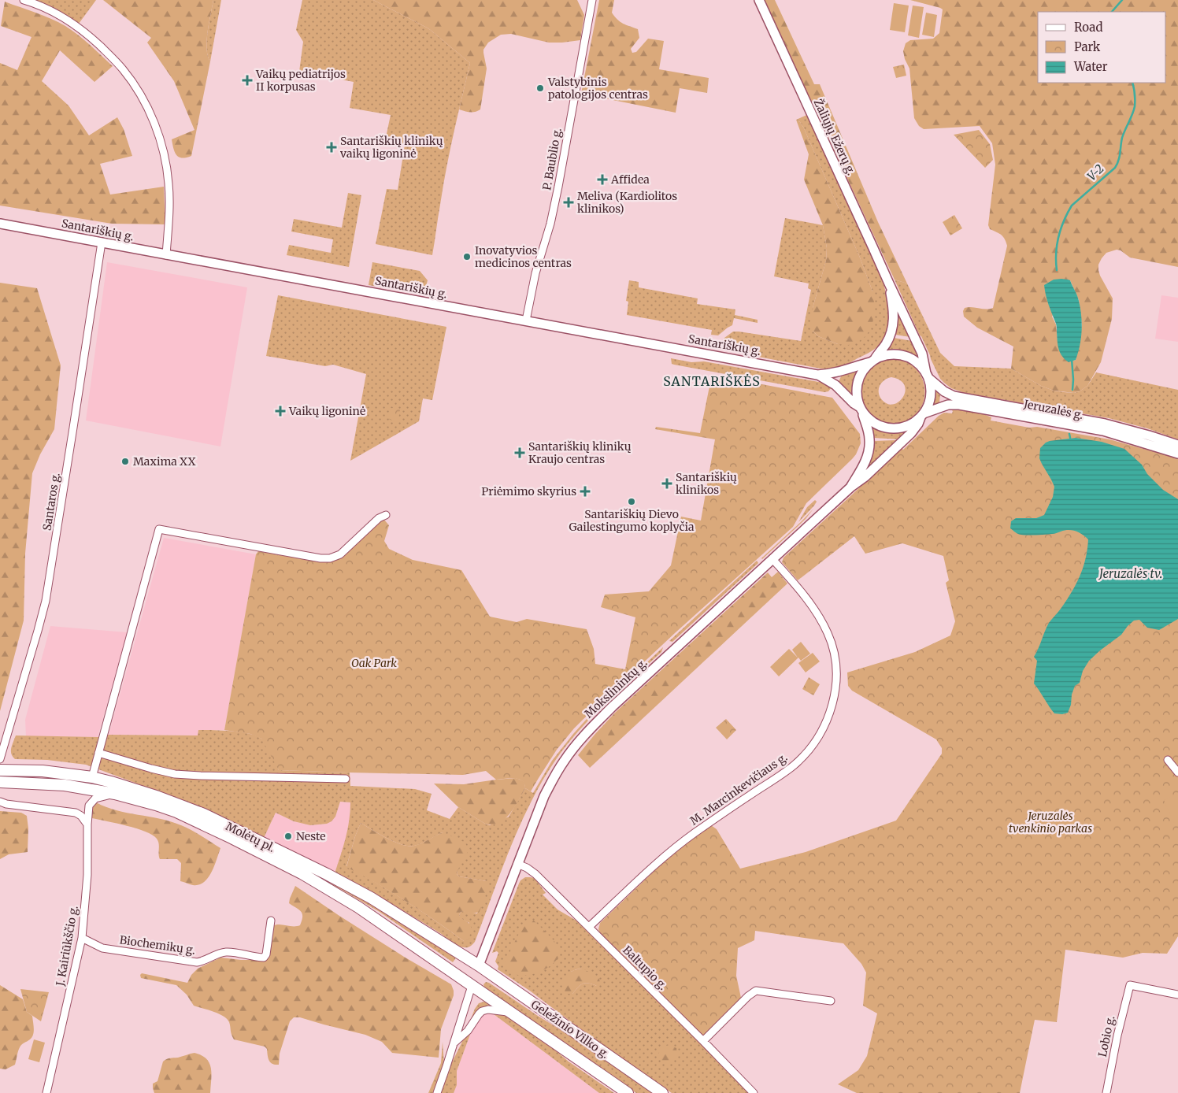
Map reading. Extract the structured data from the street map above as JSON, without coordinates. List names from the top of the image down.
{
  "streets": {
    "highway": ["Molėtų pl.", "Geležinio Vilko g."],
    "main road": [
      "Žaliųjų Ežerų g.",
      "Santariškių g.",
      "Jeruzalės g.",
      "Mokslininkų g."
    ],
    "street": [
      "P. Baublio g.",
      "Santaros g.",
      "M. Marcinkevičiaus g.",
      "Biochemikų g.",
      "J. Kairiūkščio g.",
      "Baltupio g.",
      "Lobio g."
    ]
  },
  "crossings": [
    ["Žaliųjų Ežerų g.", "Santariškių g."],
    ["Žaliųjų Ežerų g.", "Jeruzalės g."],
    ["Žaliųjų Ežerų g.", "Mokslininkų g."],
    ["P. Baublio g.", "Santariškių g."],
    ["Santariškių g.", "Jeruzalės g."],
    ["Santariškių g.", "Santaros g."],
    ["Santariškių g.", "Mokslininkų g."],
    ["Jeruzalės g.", "Mokslininkų g."],
    ["Mokslininkų g.", "M. Marcinkevičiaus g."],
    ["Mokslininkų g.", "Molėtų pl."],
    ["Mokslininkų g.", "Baltupio g."],
    ["Mokslininkų g.", "Geležinio Vilko g."],
    ["M. Marcinkevičiaus g.", "Baltupio g."],
    ["Molėtų pl.", "J. Kairiūkščio g."],
    ["Molėtų pl.", "Geležinio Vilko g."],
    ["Biochemikų g.", "J. Kairiūkščio g."]
  ],
  "districts": ["SANTARIŠKĖS"],
  "water": ["V-2", "Jeruzalės tv."],
  "parks": ["Oak Park", "Jeruzalės tvenkinio parkas"],
  "places": {
    "health": [
      "Vaikų pediatrijos II korpusas",
      "Santariškių klinikų vaikų ligoninė",
      "Affidea",
      "Meliva (Kardiolitos klinikos)",
      "Vaikų ligoninė",
      "Santariškių klinikų Kraujo centras",
      "Santariškių klinikos",
      "Priėmimo skyrius"
    ],
    "other": [
      "Valstybinis patologijos centras",
      "Inovatyvios medicinos centras",
      "Maxima XX",
      "Santariškių Dievo Gailestingumo koplyčia",
      "Neste"
    ]
  },
  "legend": ["Road", "Park", "Water"]
}
